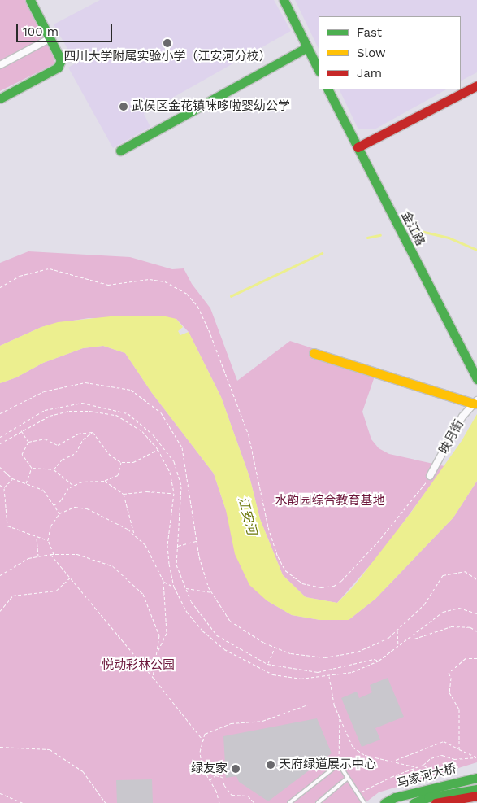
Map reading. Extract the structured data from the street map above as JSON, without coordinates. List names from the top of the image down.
{
  "streets": {
    "street": ["金江路", "映月街", "马家河大桥"]
  },
  "water": ["江安河"],
  "parks": ["水韵园综合教育基地", "悦动彩林公园"],
  "places": [
    "四川大学附属实验小学（江安河分校）",
    "武侯区金花镇咪哆啦婴幼公学",
    "天府绿道展示中心",
    "绿友家"
  ],
  "legend": ["Fast", "Slow", "Jam"],
  "scale_bar": "100 m"
}
